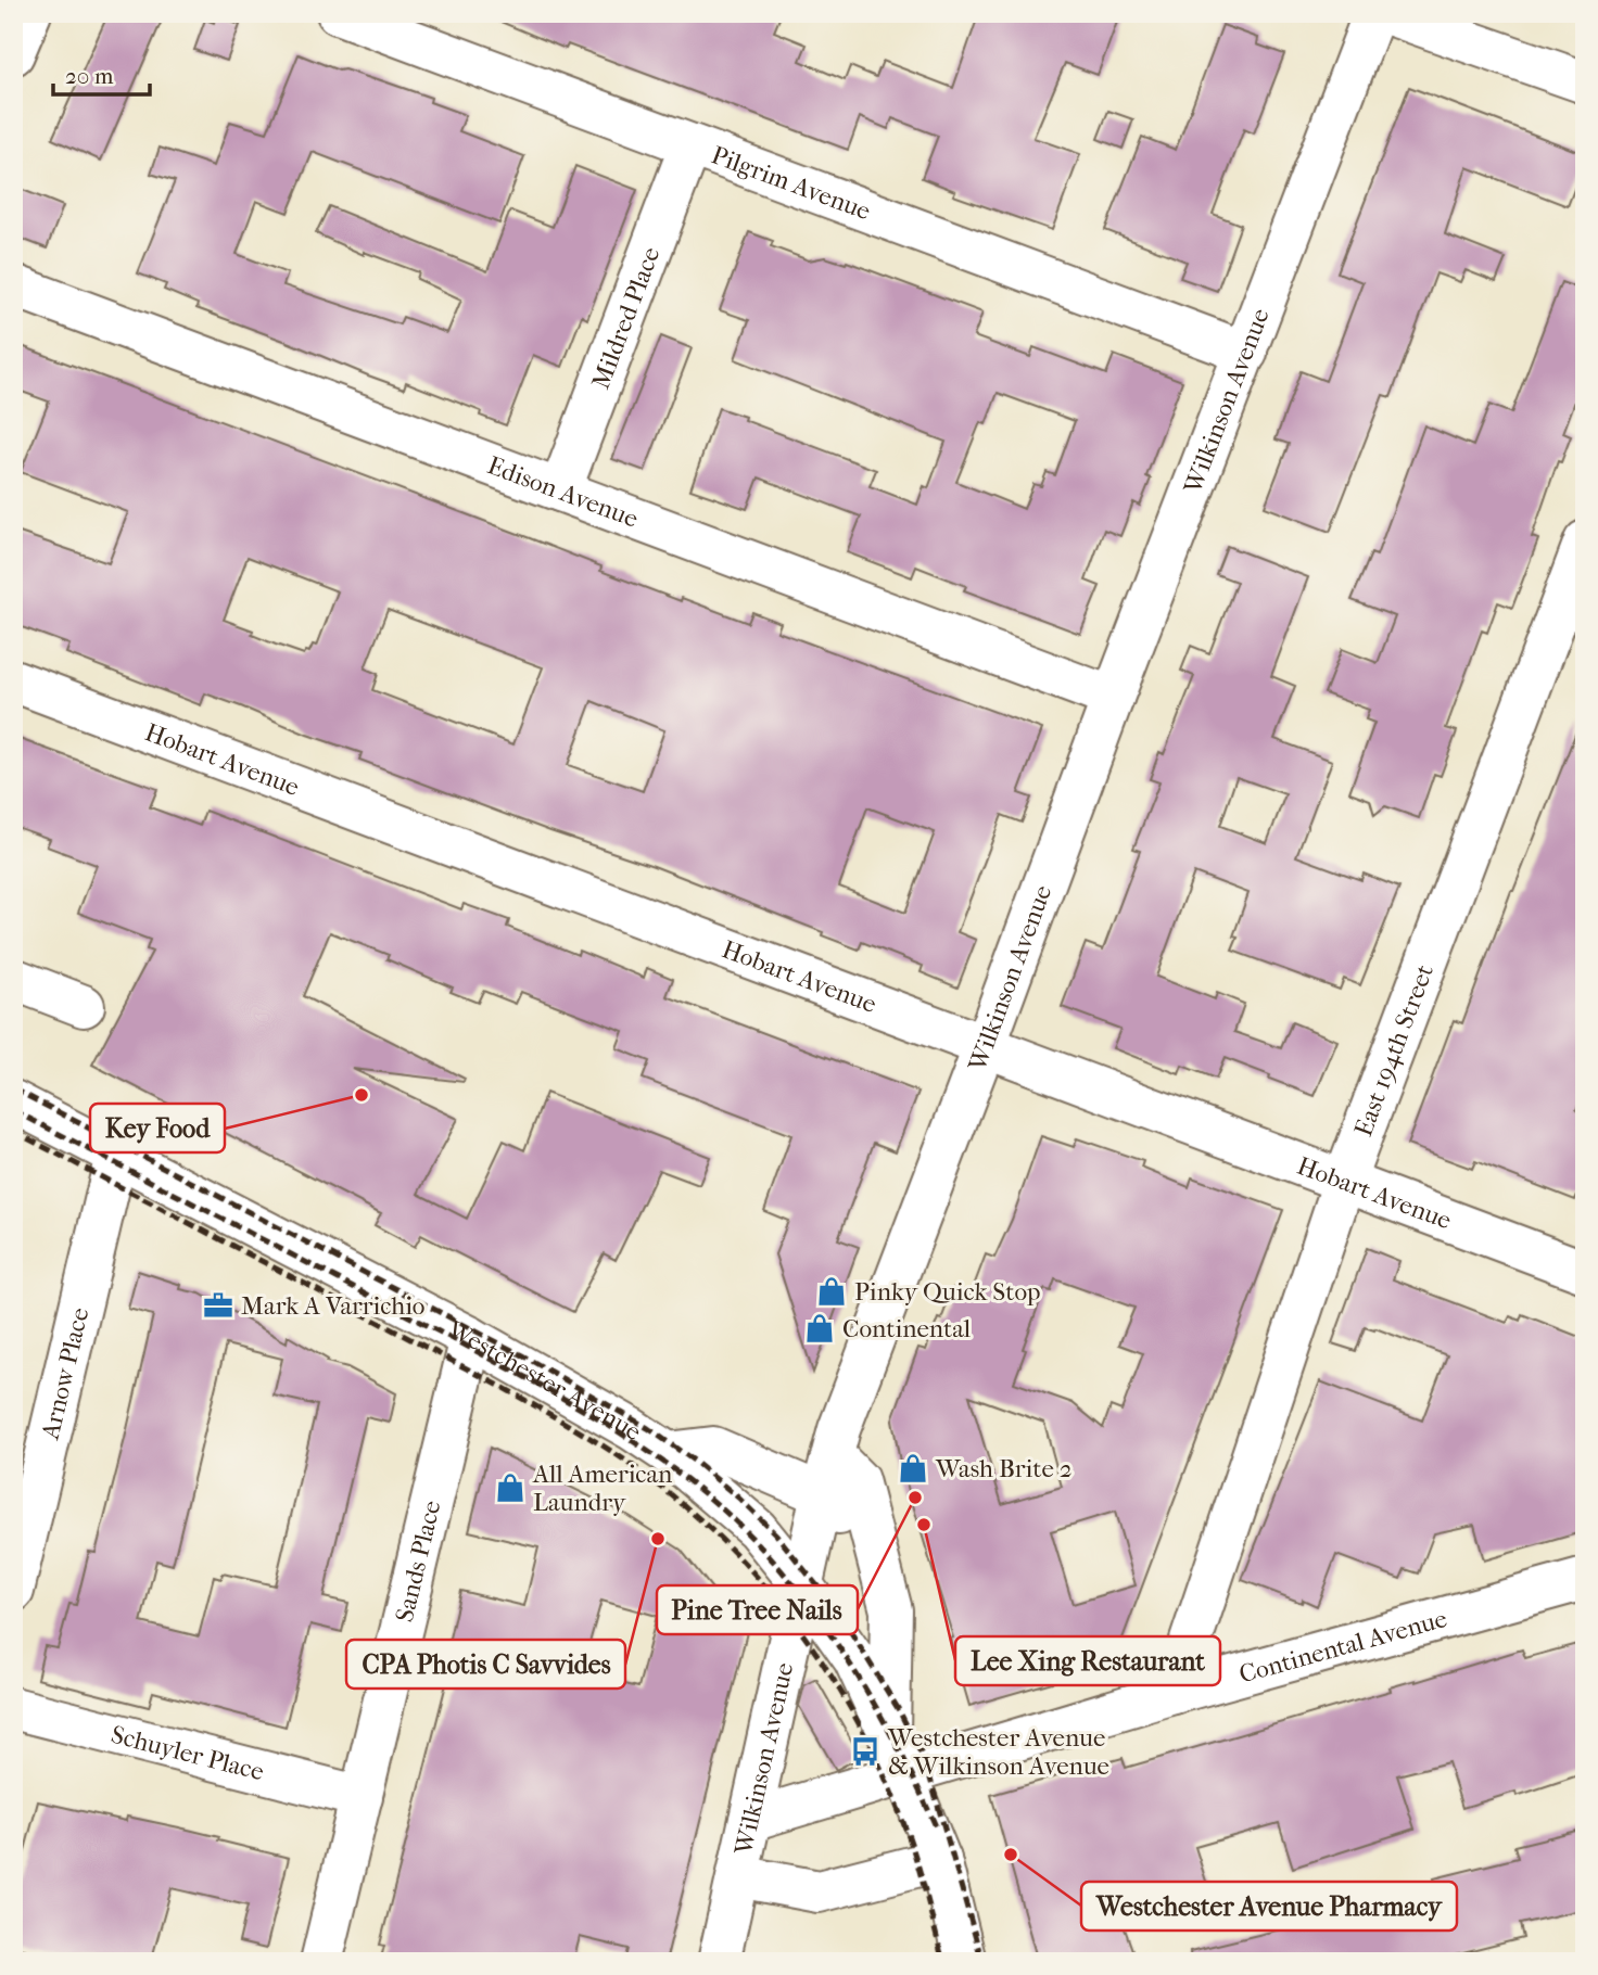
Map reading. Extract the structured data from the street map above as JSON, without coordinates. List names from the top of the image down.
{
  "streets": {
    "street": [
      "Pilgrim Avenue",
      "Mildred Place",
      "Wilkinson Avenue",
      "Edison Avenue",
      "Hobart Avenue",
      "East 194th Street",
      "Arnow Place",
      "Westchester Avenue",
      "Sands Place",
      "Continental Avenue",
      "Schuyler Place"
    ]
  },
  "crossings": [
    ["Pilgrim Avenue", "Mildred Place"],
    ["Pilgrim Avenue", "Wilkinson Avenue"],
    ["Mildred Place", "Edison Avenue"],
    ["Wilkinson Avenue", "Edison Avenue"],
    ["Wilkinson Avenue", "Hobart Avenue"],
    ["Wilkinson Avenue", "Westchester Avenue"],
    ["Wilkinson Avenue", "Continental Avenue"],
    ["Hobart Avenue", "East 194th Street"],
    ["East 194th Street", "Continental Avenue"],
    ["Arnow Place", "Westchester Avenue"],
    ["Westchester Avenue", "Sands Place"],
    ["Westchester Avenue", "Continental Avenue"],
    ["Sands Place", "Schuyler Place"]
  ],
  "places": {
    "other": [
      "Key Food",
      "Pine Tree Nails",
      "Lee Xing Restaurant",
      "CPA Photis C Savvides",
      "Westchester Avenue Pharmacy"
    ],
    "shop": [
      "Pinky Quick Stop",
      "Continental",
      "Wash Brite 2",
      "All American Laundry"
    ],
    "office": ["Mark A Varrichio"],
    "bus stop": ["Westchester Avenue & Wilkinson Avenue"]
  },
  "scale_bar": "20 m"
}
